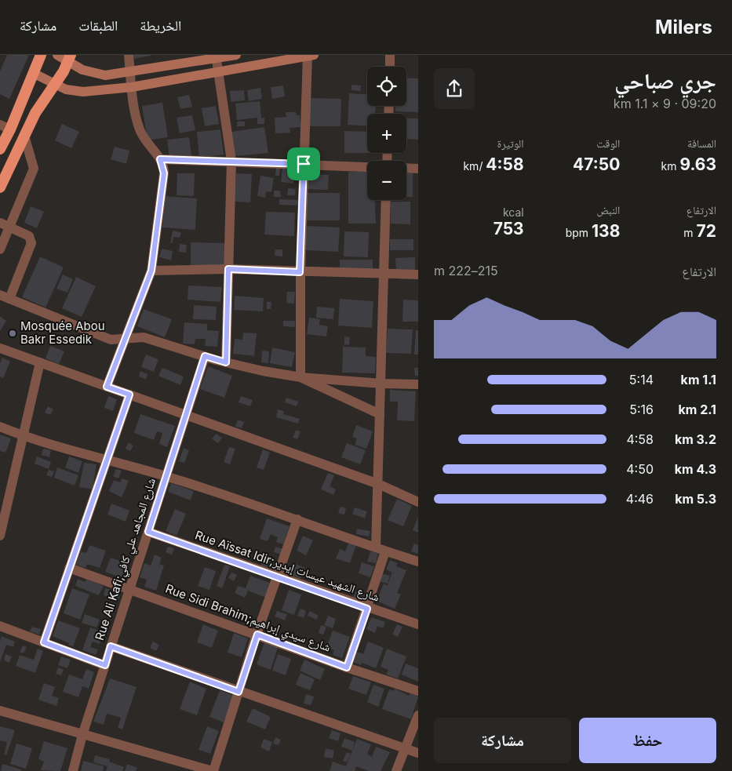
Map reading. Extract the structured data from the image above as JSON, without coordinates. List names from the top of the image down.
{
  "streets": {
    "street": ["Rue Ali Kafi;شارع المجاهد علي كافي", "Rue Aïssat Idir;شارع الشهيد عيسات إيدير", "Rue Sidi Brahim;شارع سيدي إبراهيم"]
  },
  "crossings": [
    ["Rue Ali Kafi;شارع المجاهد علي كافي", "Rue Aïssat Idir;شارع الشهيد عيسات إيدير"],
    ["Rue Ali Kafi;شارع المجاهد علي كافي", "Rue Sidi Brahim;شارع سيدي إبراهيم"]
  ],
  "places": ["Mosquée Abou Bakr Essedik"],
  "page": {
    "header": "Milers",
    "nav": ["الخريطة", "الطبقات", "مشاركة"],
    "heading": ["جري صباحي", "09:20 · 9 × 1.1 km"],
    "map_buttons": ["+", "−"],
    "stats": [
      ["المسافة", "9.63 km"],
      ["الوقت", "47:50"],
      ["الوتيرة", "4:58 /km"],
      ["الارتفاع", "72 m"],
      ["النبض", "138 bpm"],
      ["kcal", "753"]
    ],
    "chart": ["الارتفاع", "215–222 m"],
    "list": [
      {
        "name": "1.1 km",
        "note": "5:14"
      },
      {
        "name": "2.1 km",
        "note": "5:16"
      },
      {
        "name": "3.2 km",
        "note": "4:58"
      },
      {
        "name": "4.3 km",
        "note": "4:50"
      },
      {
        "name": "5.3 km",
        "note": "4:46"
      }
    ],
    "buttons": ["حفظ", "مشاركة"]
  }
}
